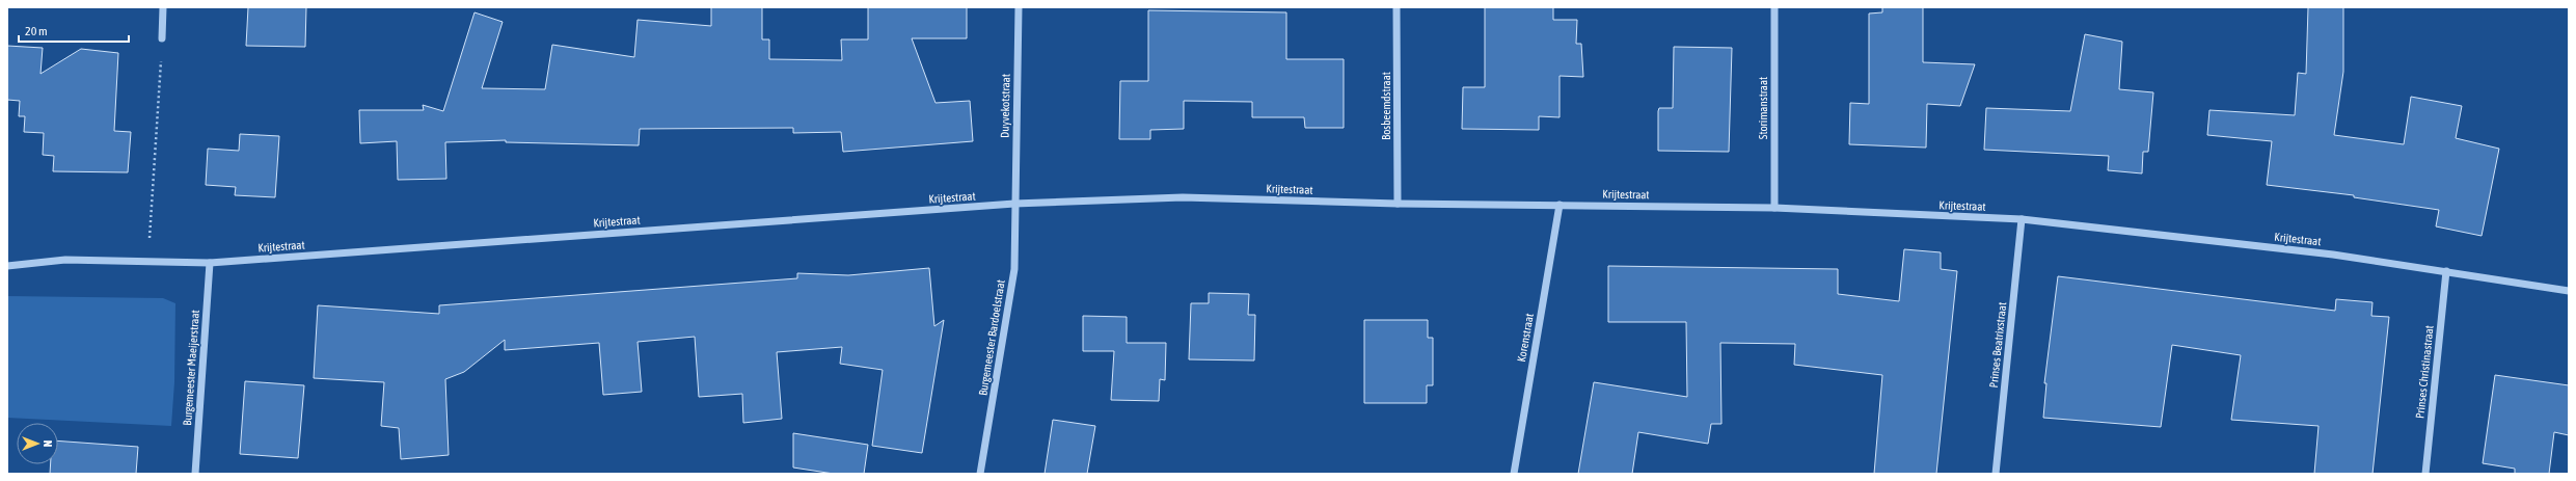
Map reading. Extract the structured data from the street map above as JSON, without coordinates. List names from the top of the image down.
{
  "streets": {
    "street": [
      "Duyvekotstraat",
      "Bosbeemdstraat",
      "Storimanstraat",
      "Krijtestraat",
      "Burgemeester Bardoelstraat",
      "Korenstraat",
      "Prinses Beatrixstraat",
      "Burgemeester Maeijerstraat",
      "Prinses Christinastraat"
    ]
  },
  "crossings": [
    ["Duyvekotstraat", "Krijtestraat"],
    ["Duyvekotstraat", "Burgemeester Bardoelstraat"],
    ["Bosbeemdstraat", "Krijtestraat"],
    ["Storimanstraat", "Krijtestraat"],
    ["Krijtestraat", "Burgemeester Bardoelstraat"],
    ["Krijtestraat", "Korenstraat"],
    ["Krijtestraat", "Prinses Beatrixstraat"],
    ["Krijtestraat", "Burgemeester Maeijerstraat"],
    ["Krijtestraat", "Prinses Christinastraat"]
  ],
  "scale_bar": "20 m",
  "north": "right"
}
